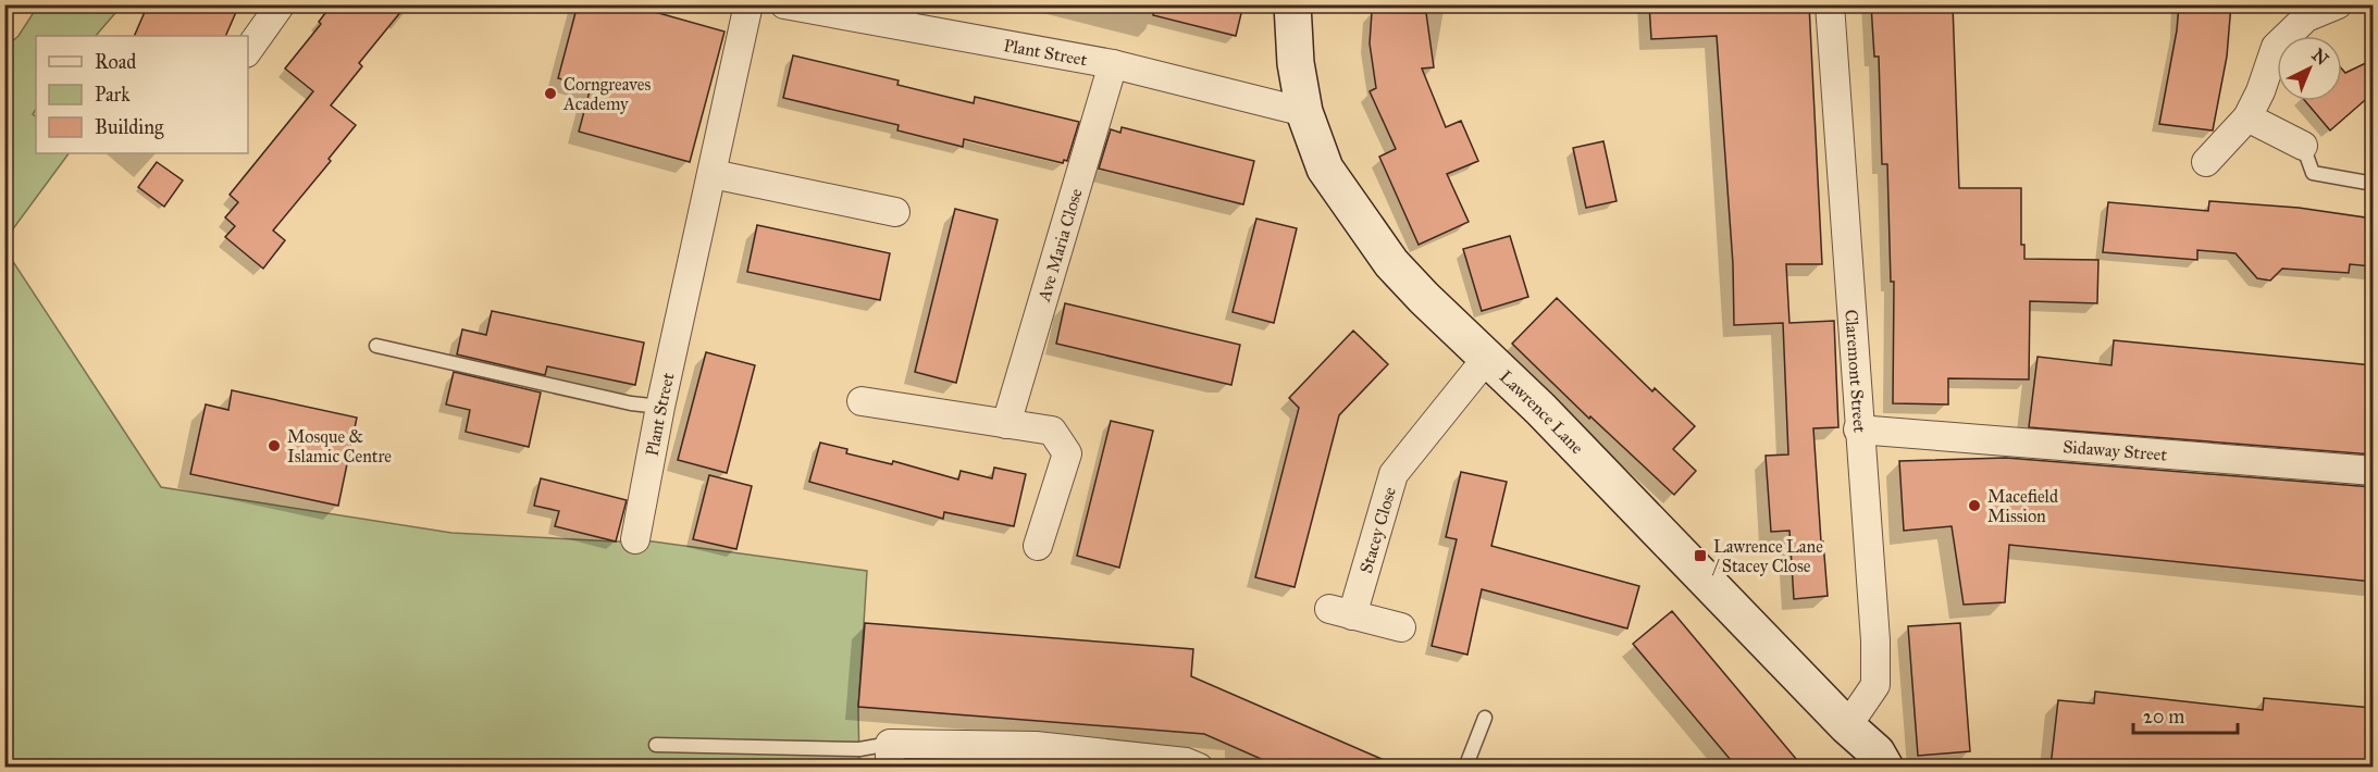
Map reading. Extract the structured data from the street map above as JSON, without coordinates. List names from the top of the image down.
{
  "streets": {
    "street": [
      "Plant Street",
      "Ave Maria Close",
      "Claremont Street",
      "Lawrence Lane",
      "Sidaway Street",
      "Stacey Close"
    ]
  },
  "crossings": [
    ["Plant Street", "Ave Maria Close"],
    ["Plant Street", "Lawrence Lane"],
    ["Claremont Street", "Lawrence Lane"],
    ["Claremont Street", "Sidaway Street"],
    ["Lawrence Lane", "Stacey Close"]
  ],
  "places": {
    "other": ["Corngreaves Academy", "Mosque & Islamic Centre", "Macefield Mission"],
    "transit": ["Lawrence Lane / Stacey Close"]
  },
  "legend": ["Road", "Park", "Building"],
  "scale_bar": "20 m",
  "north": "top right"
}
